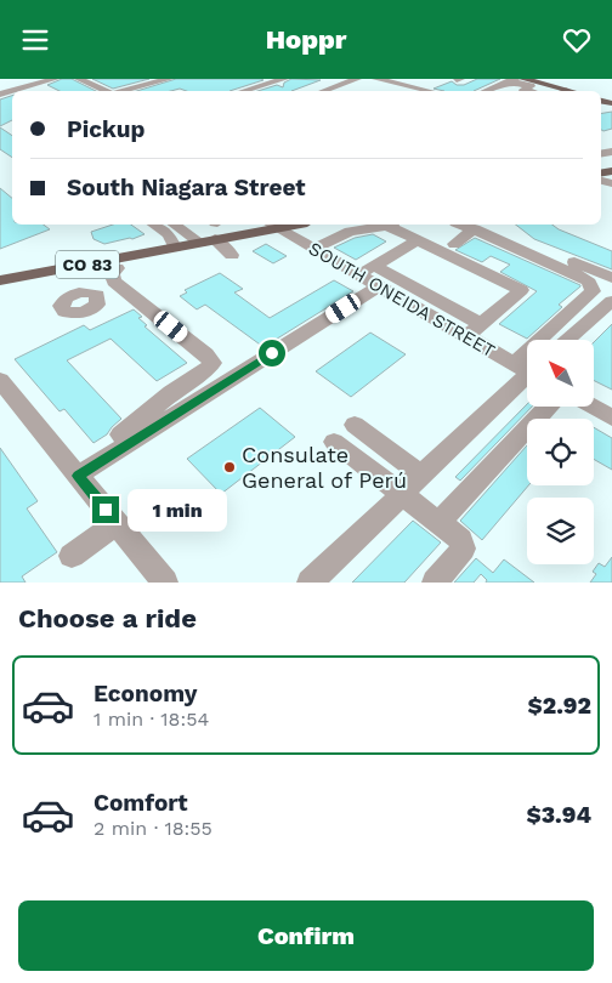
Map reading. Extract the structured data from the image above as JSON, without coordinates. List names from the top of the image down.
{
  "streets": {
    "main road": ["CO 83"],
    "street": ["SOUTH ONEIDA STREET"]
  },
  "crossings": [
    ["CO 83", "SOUTH ONEIDA STREET"]
  ],
  "places": ["Consulate General of Perú"],
  "north": "top left",
  "page": {
    "header": "Hoppr",
    "banner": ["Pickup", "South Niagara Street"],
    "bubble": "1 min",
    "heading": "Choose a ride",
    "list": [
      {
        "name": "Economy",
        "note": "1 min · 18:54",
        "value": "$2.92"
      },
      {
        "name": "Comfort",
        "note": "2 min · 18:55",
        "value": "$3.94"
      }
    ],
    "buttons": "Confirm"
  }
}
